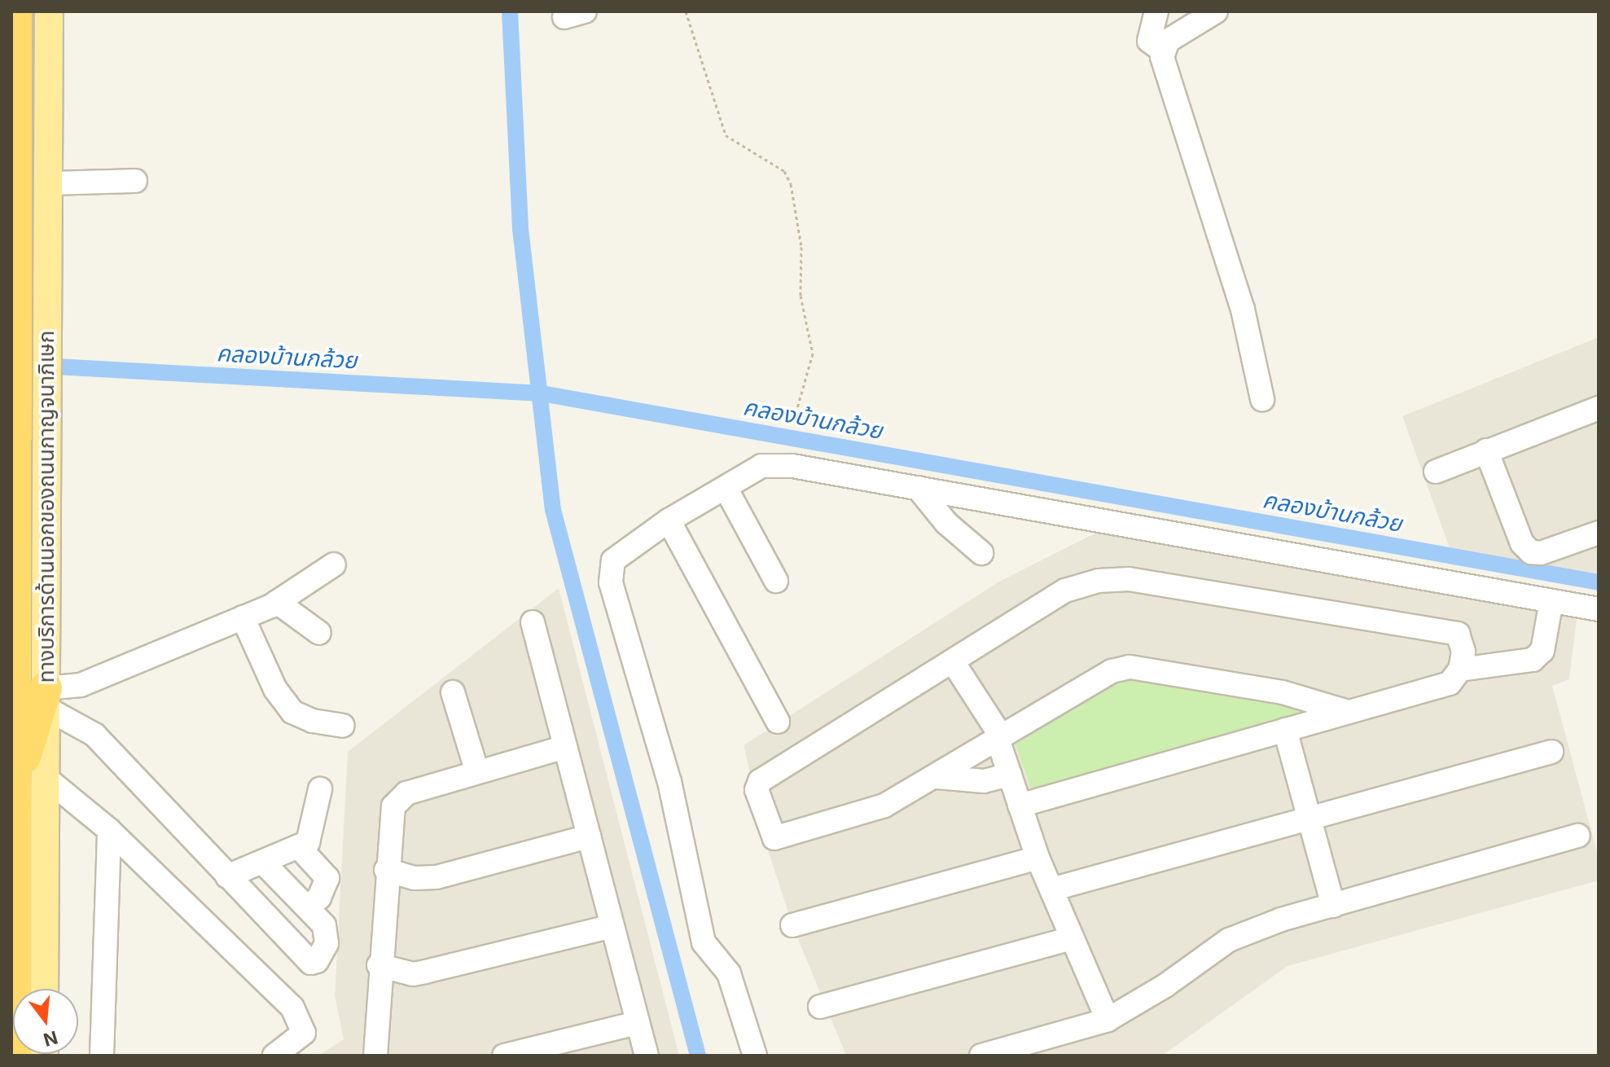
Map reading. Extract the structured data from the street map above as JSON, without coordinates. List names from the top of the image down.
{
  "streets": {
    "main road": ["ทางบริการด้านนอกของถนนกาญจนาภิเษก"]
  },
  "water": ["คลองบ้านกล้วย"],
  "north": "bottom"
}
